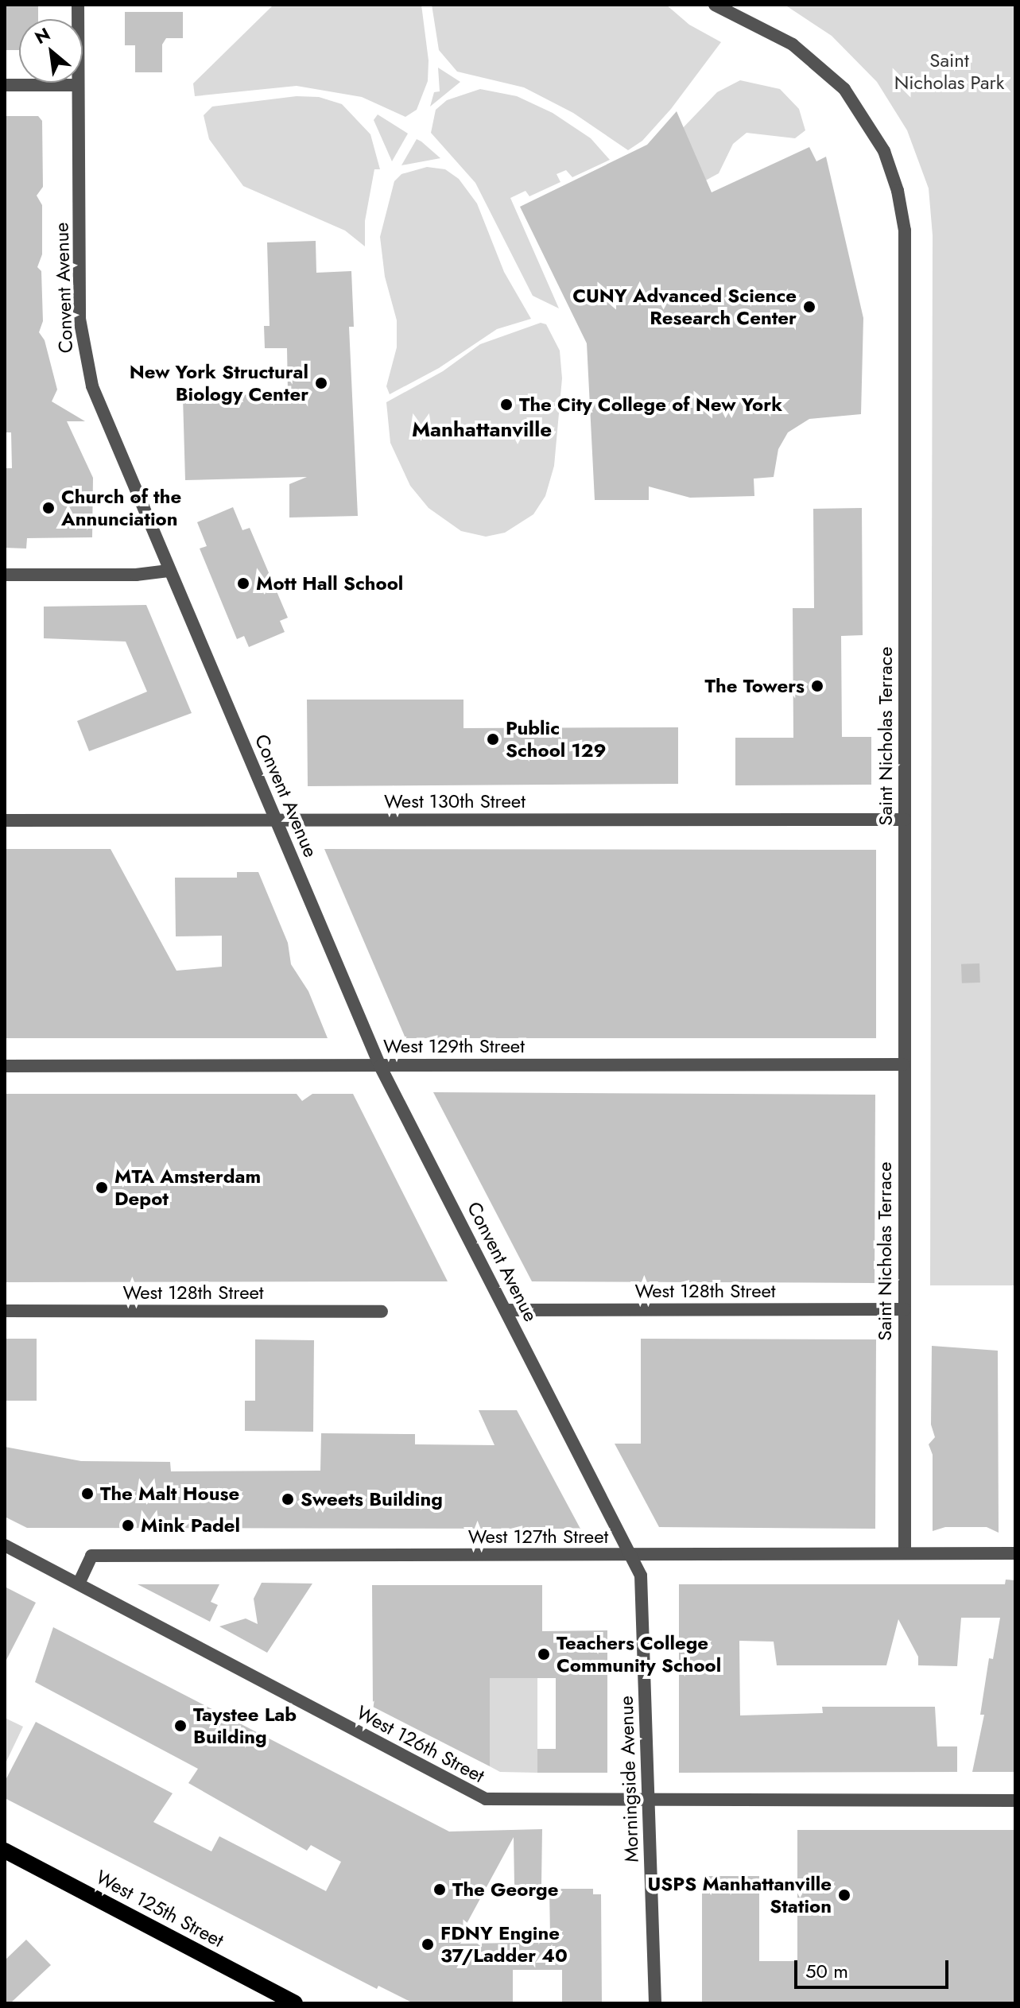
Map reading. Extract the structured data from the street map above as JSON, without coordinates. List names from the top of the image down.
{
  "streets": {
    "main road": ["West 125th Street"],
    "street": [
      "Convent Avenue",
      "Saint Nicholas Terrace",
      "West 130th Street",
      "West 129th Street",
      "West 128th Street",
      "West 127th Street",
      "West 126th Street",
      "Morningside Avenue"
    ]
  },
  "crossings": [
    ["Convent Avenue", "West 130th Street"],
    ["Convent Avenue", "West 129th Street"],
    ["Convent Avenue", "West 128th Street"],
    ["Convent Avenue", "West 127th Street"],
    ["Convent Avenue", "Morningside Avenue"],
    ["Saint Nicholas Terrace", "West 130th Street"],
    ["Saint Nicholas Terrace", "West 129th Street"],
    ["Saint Nicholas Terrace", "West 128th Street"],
    ["Saint Nicholas Terrace", "West 127th Street"],
    ["West 127th Street", "West 126th Street"],
    ["West 127th Street", "Morningside Avenue"],
    ["West 126th Street", "Morningside Avenue"]
  ],
  "districts": ["Manhattanville"],
  "parks": ["Saint Nicholas Park"],
  "places": [
    "CUNY Advanced Science Research Center",
    "New York Structural Biology Center",
    "The City College of New York",
    "Church of the Annunciation",
    "Mott Hall School",
    "The Towers",
    "Public School 129",
    "MTA Amsterdam Depot",
    "The Malt House",
    "Sweets Building",
    "Mink Padel",
    "Teachers College Community School",
    "Taystee Lab Building",
    "The George",
    "USPS Manhattanville Station",
    "FDNY Engine 37/Ladder 40"
  ],
  "scale_bar": "50 m",
  "north": "top left"
}
